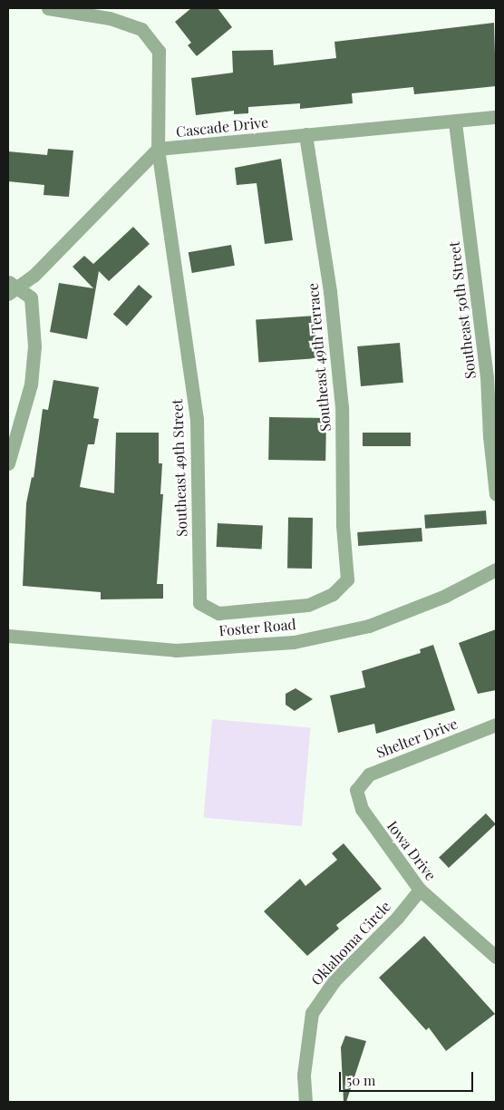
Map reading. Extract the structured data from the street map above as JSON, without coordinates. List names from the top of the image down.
{
  "streets": {
    "street": [
      "Cascade Drive",
      "Southeast 50th Street",
      "Southeast 49th Terrace",
      "Southeast 49th Street",
      "Foster Road",
      "Shelter Drive",
      "Iowa Drive",
      "Oklahoma Circle"
    ]
  },
  "crossings": [
    ["Cascade Drive", "Southeast 50th Street"],
    ["Cascade Drive", "Southeast 49th Terrace"],
    ["Cascade Drive", "Southeast 49th Street"],
    ["Southeast 49th Terrace", "Southeast 49th Street"],
    ["Shelter Drive", "Iowa Drive"],
    ["Iowa Drive", "Oklahoma Circle"]
  ],
  "scale_bar": "50 m"
}
